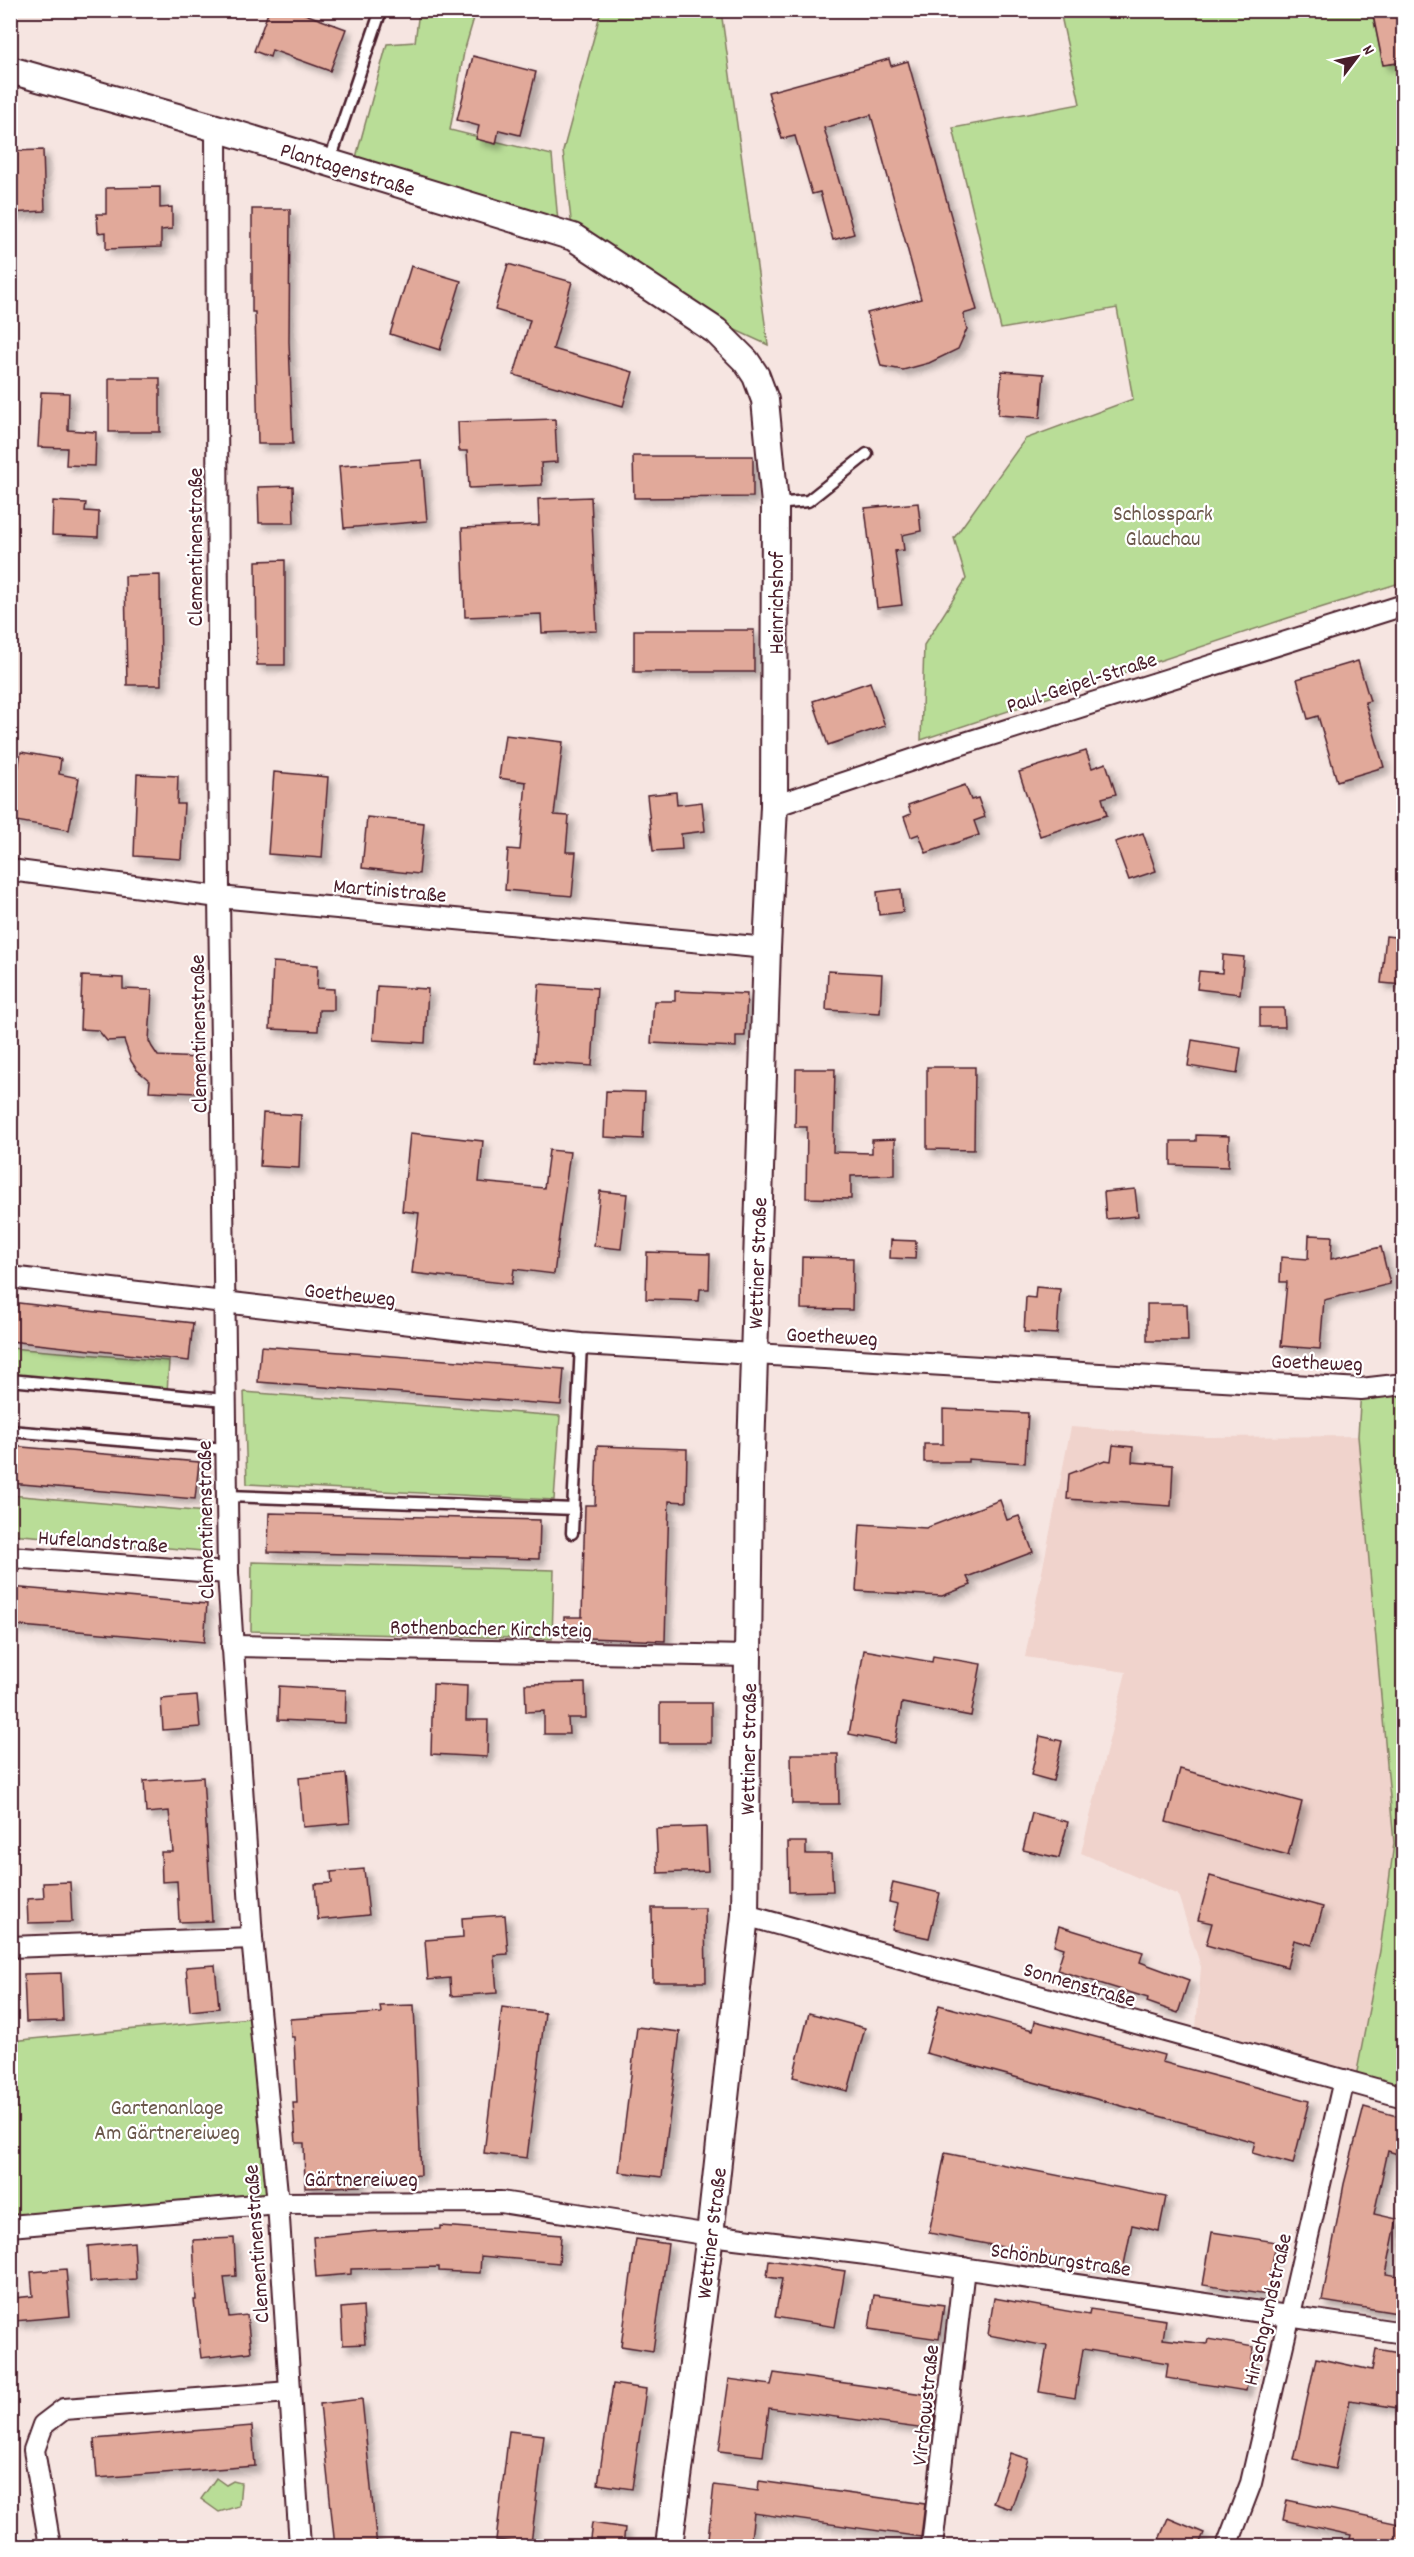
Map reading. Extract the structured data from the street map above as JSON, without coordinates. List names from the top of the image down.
{
  "streets": {
    "street": [
      "Plantagenstraße",
      "Clementinenstraße",
      "Heinrichshof",
      "Paul-Geipel-Straße",
      "Martinistraße",
      "Wettiner Straße",
      "Goetheweg",
      "Hufelandstraße",
      "Rothenbacher Kirchsteig",
      "Sonnenstraße",
      "Gärtnereiweg",
      "Schönburgstraße",
      "Hirschgrundstraße",
      "Virchowstraße"
    ]
  },
  "crossings": [
    ["Plantagenstraße", "Clementinenstraße"],
    ["Plantagenstraße", "Heinrichshof"],
    ["Clementinenstraße", "Martinistraße"],
    ["Clementinenstraße", "Goetheweg"],
    ["Clementinenstraße", "Hufelandstraße"],
    ["Clementinenstraße", "Rothenbacher Kirchsteig"],
    ["Clementinenstraße", "Gärtnereiweg"],
    ["Heinrichshof", "Paul-Geipel-Straße"],
    ["Heinrichshof", "Martinistraße"],
    ["Heinrichshof", "Wettiner Straße"],
    ["Martinistraße", "Wettiner Straße"],
    ["Wettiner Straße", "Goetheweg"],
    ["Wettiner Straße", "Rothenbacher Kirchsteig"],
    ["Wettiner Straße", "Sonnenstraße"],
    ["Wettiner Straße", "Gärtnereiweg"],
    ["Wettiner Straße", "Schönburgstraße"],
    ["Sonnenstraße", "Hirschgrundstraße"],
    ["Gärtnereiweg", "Schönburgstraße"],
    ["Schönburgstraße", "Hirschgrundstraße"],
    ["Schönburgstraße", "Virchowstraße"]
  ],
  "parks": ["Schlosspark Glauchau", "Gartenanlage Am Gärtnereiweg"],
  "north": "top right"
}
